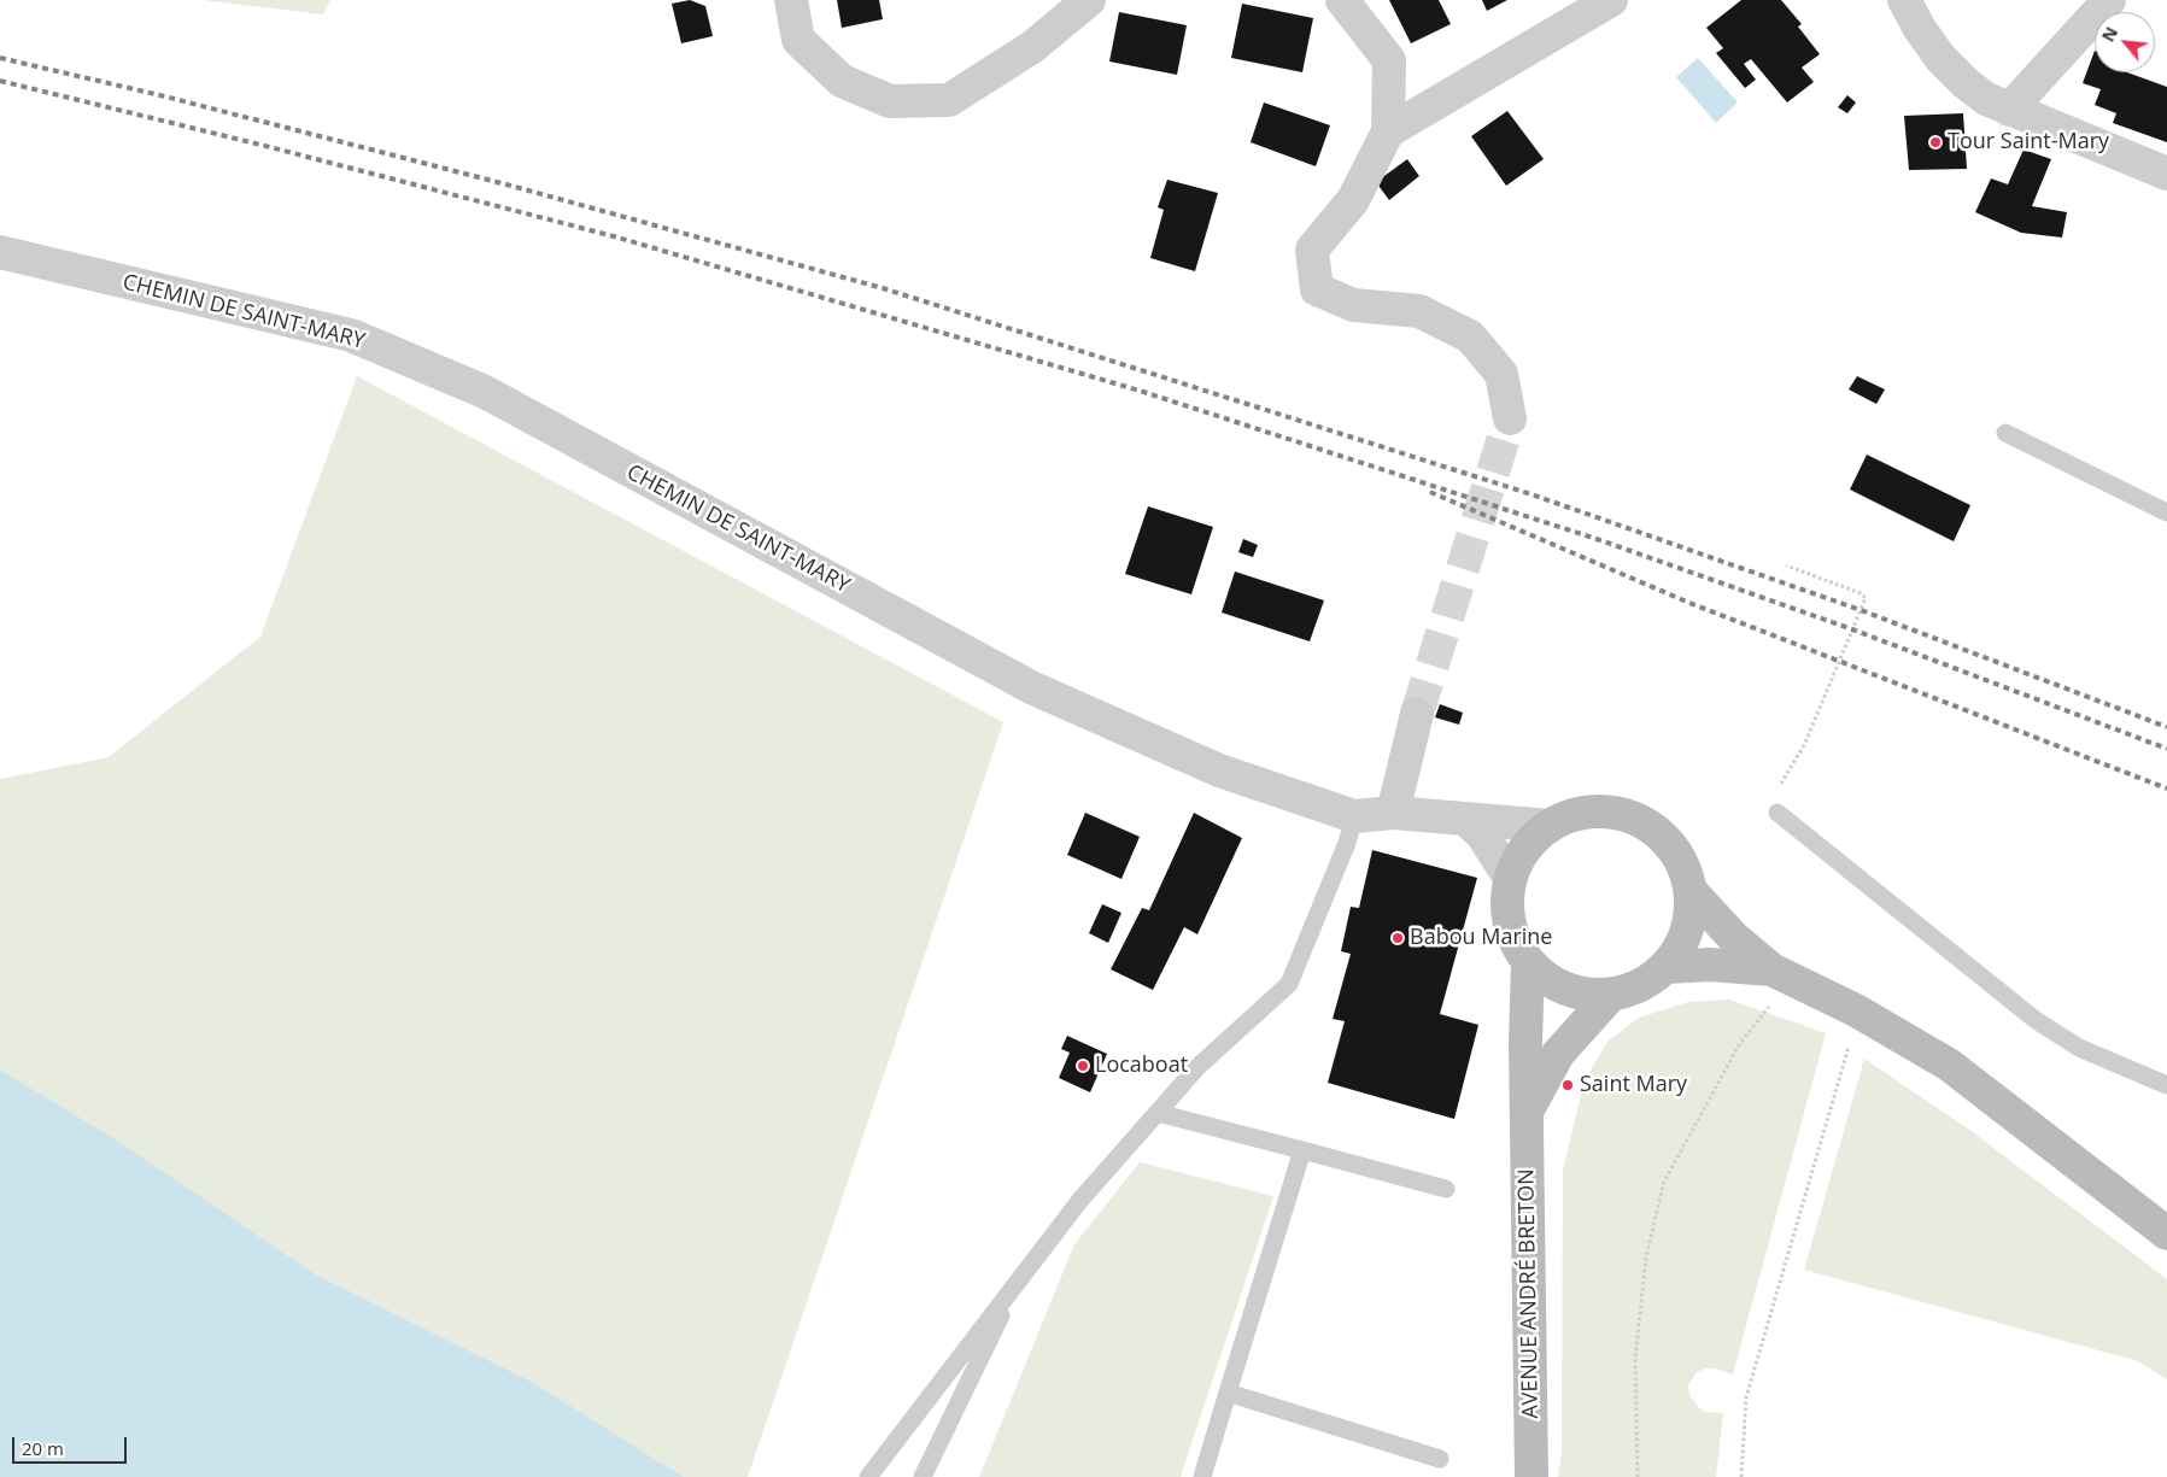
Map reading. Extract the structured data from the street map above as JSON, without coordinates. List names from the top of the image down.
{
  "streets": {
    "street": ["CHEMIN DE SAINT-MARY", "AVENUE ANDRÉ BRETON"]
  },
  "crossings": [
    ["CHEMIN DE SAINT-MARY", "AVENUE ANDRÉ BRETON"]
  ],
  "places": [
    "Tour Saint-Mary",
    "Babou Marine",
    "Locaboat",
    "Saint Mary"
  ],
  "scale_bar": "20 m",
  "north": "top left"
}
